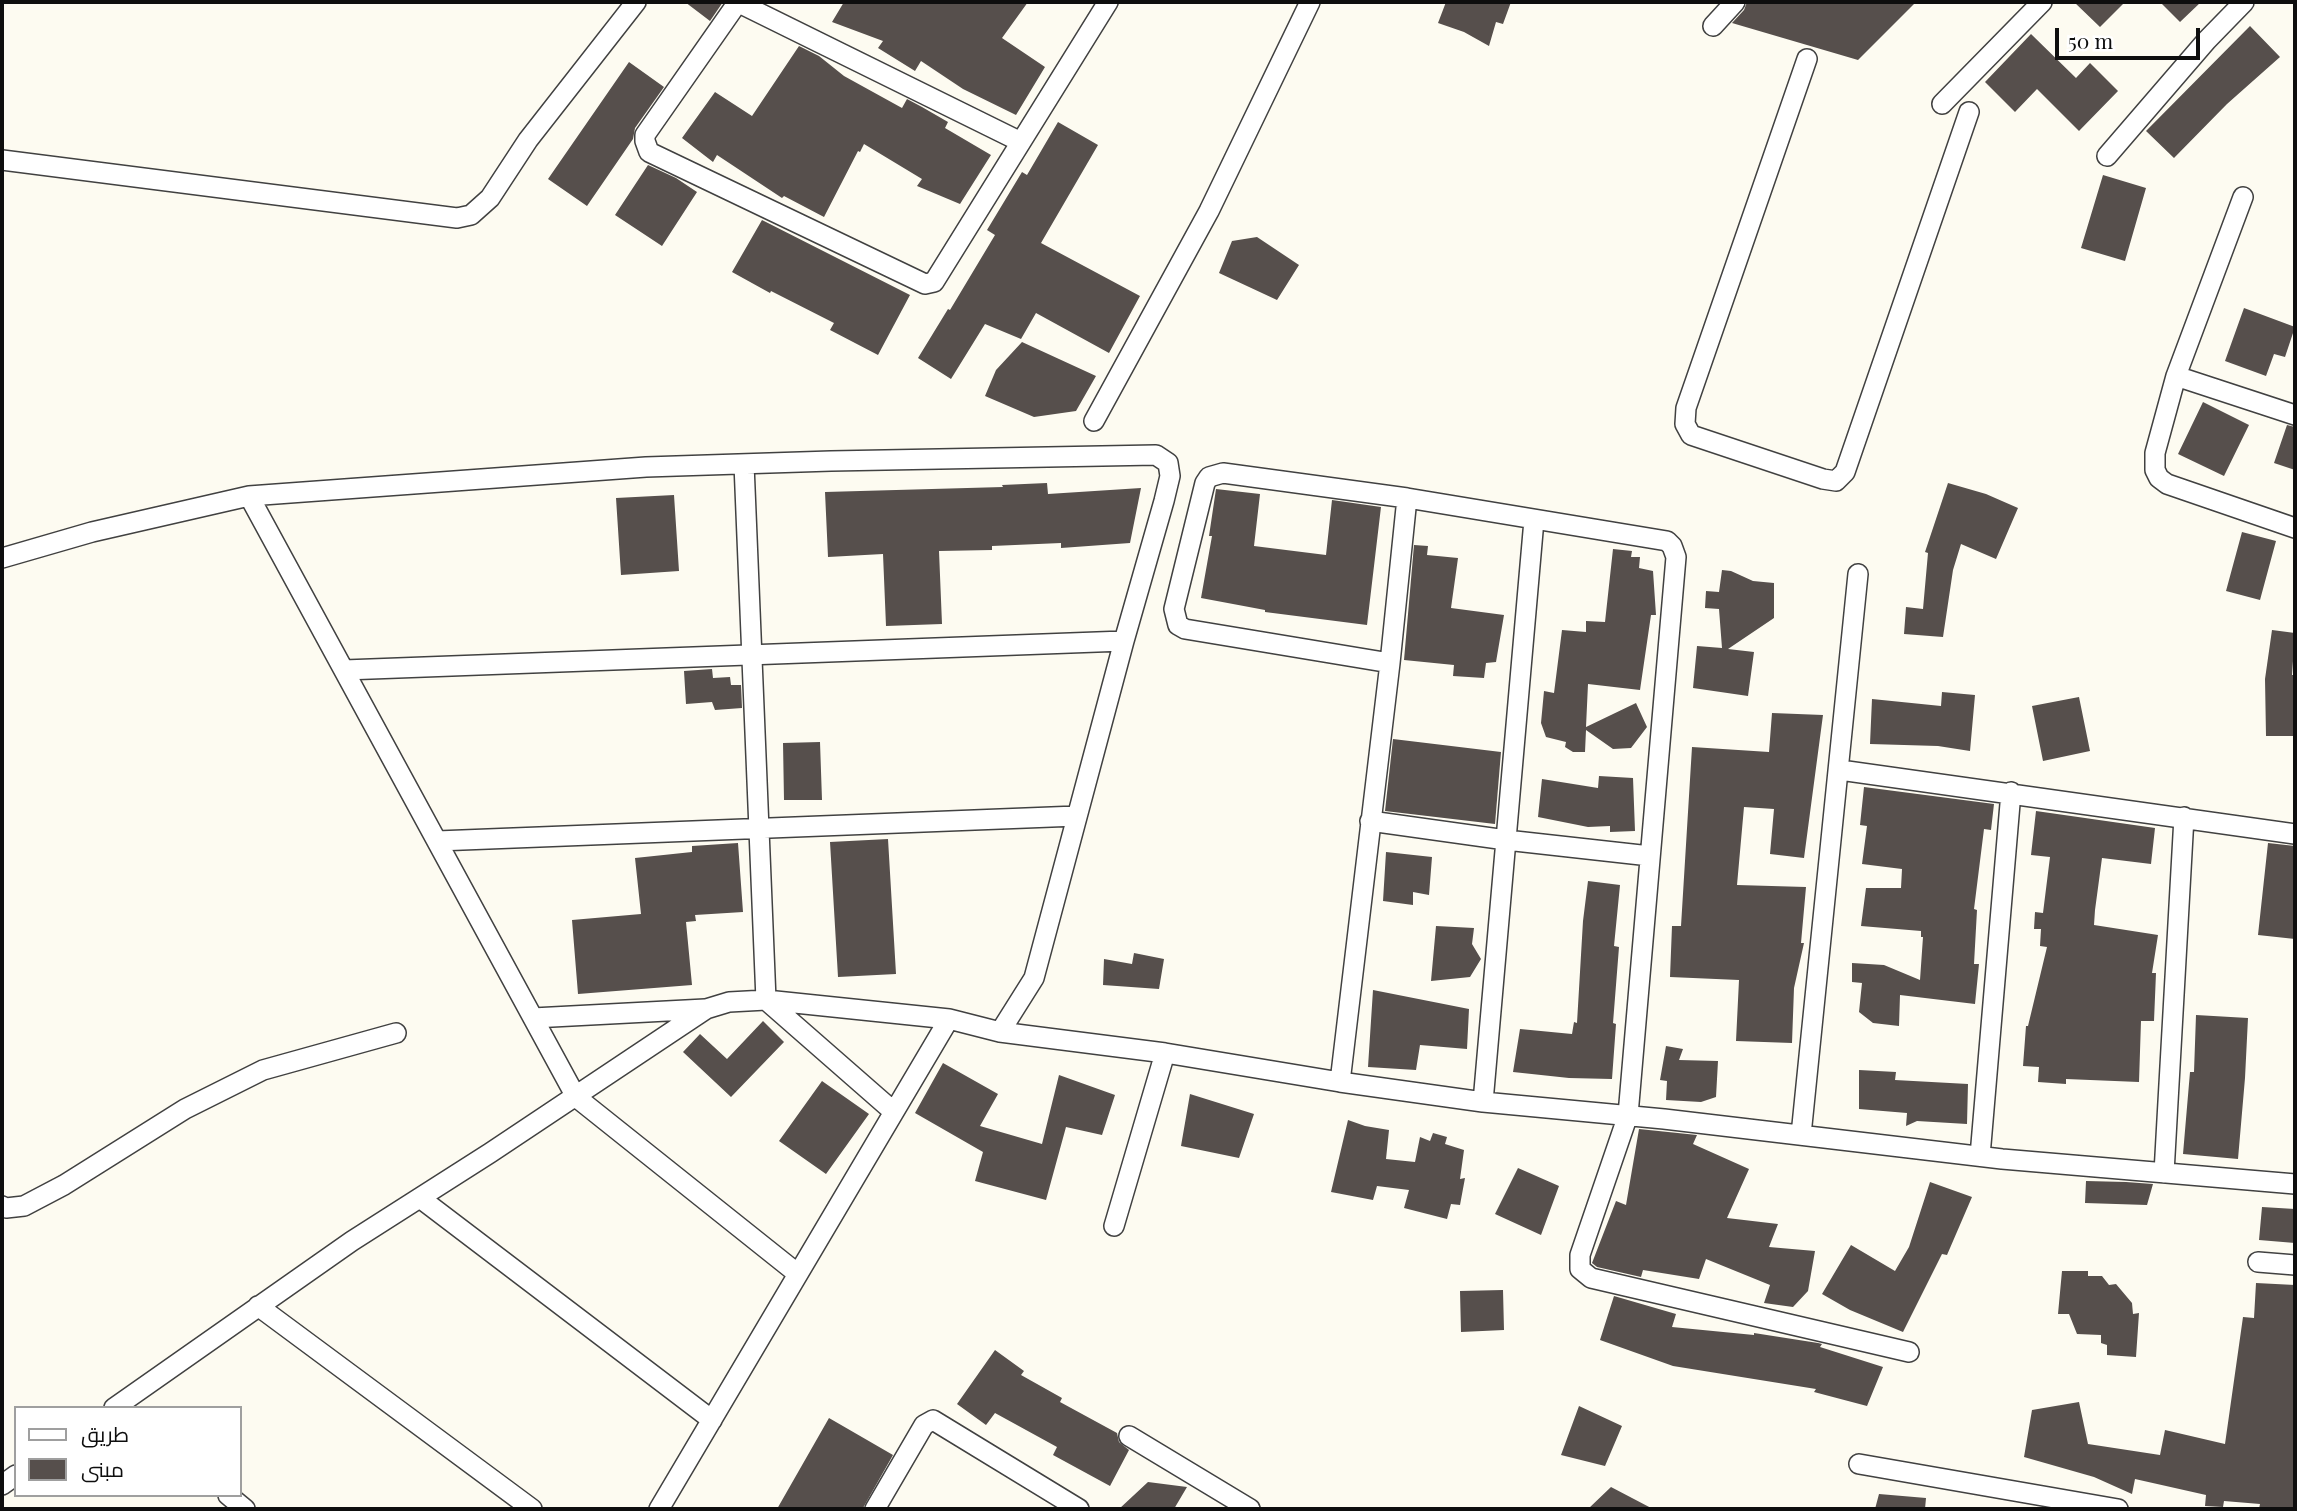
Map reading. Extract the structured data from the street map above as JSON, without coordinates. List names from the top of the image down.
{
  "legend": ["طريق", "مبنى"],
  "scale_bar": "50 m"
}
